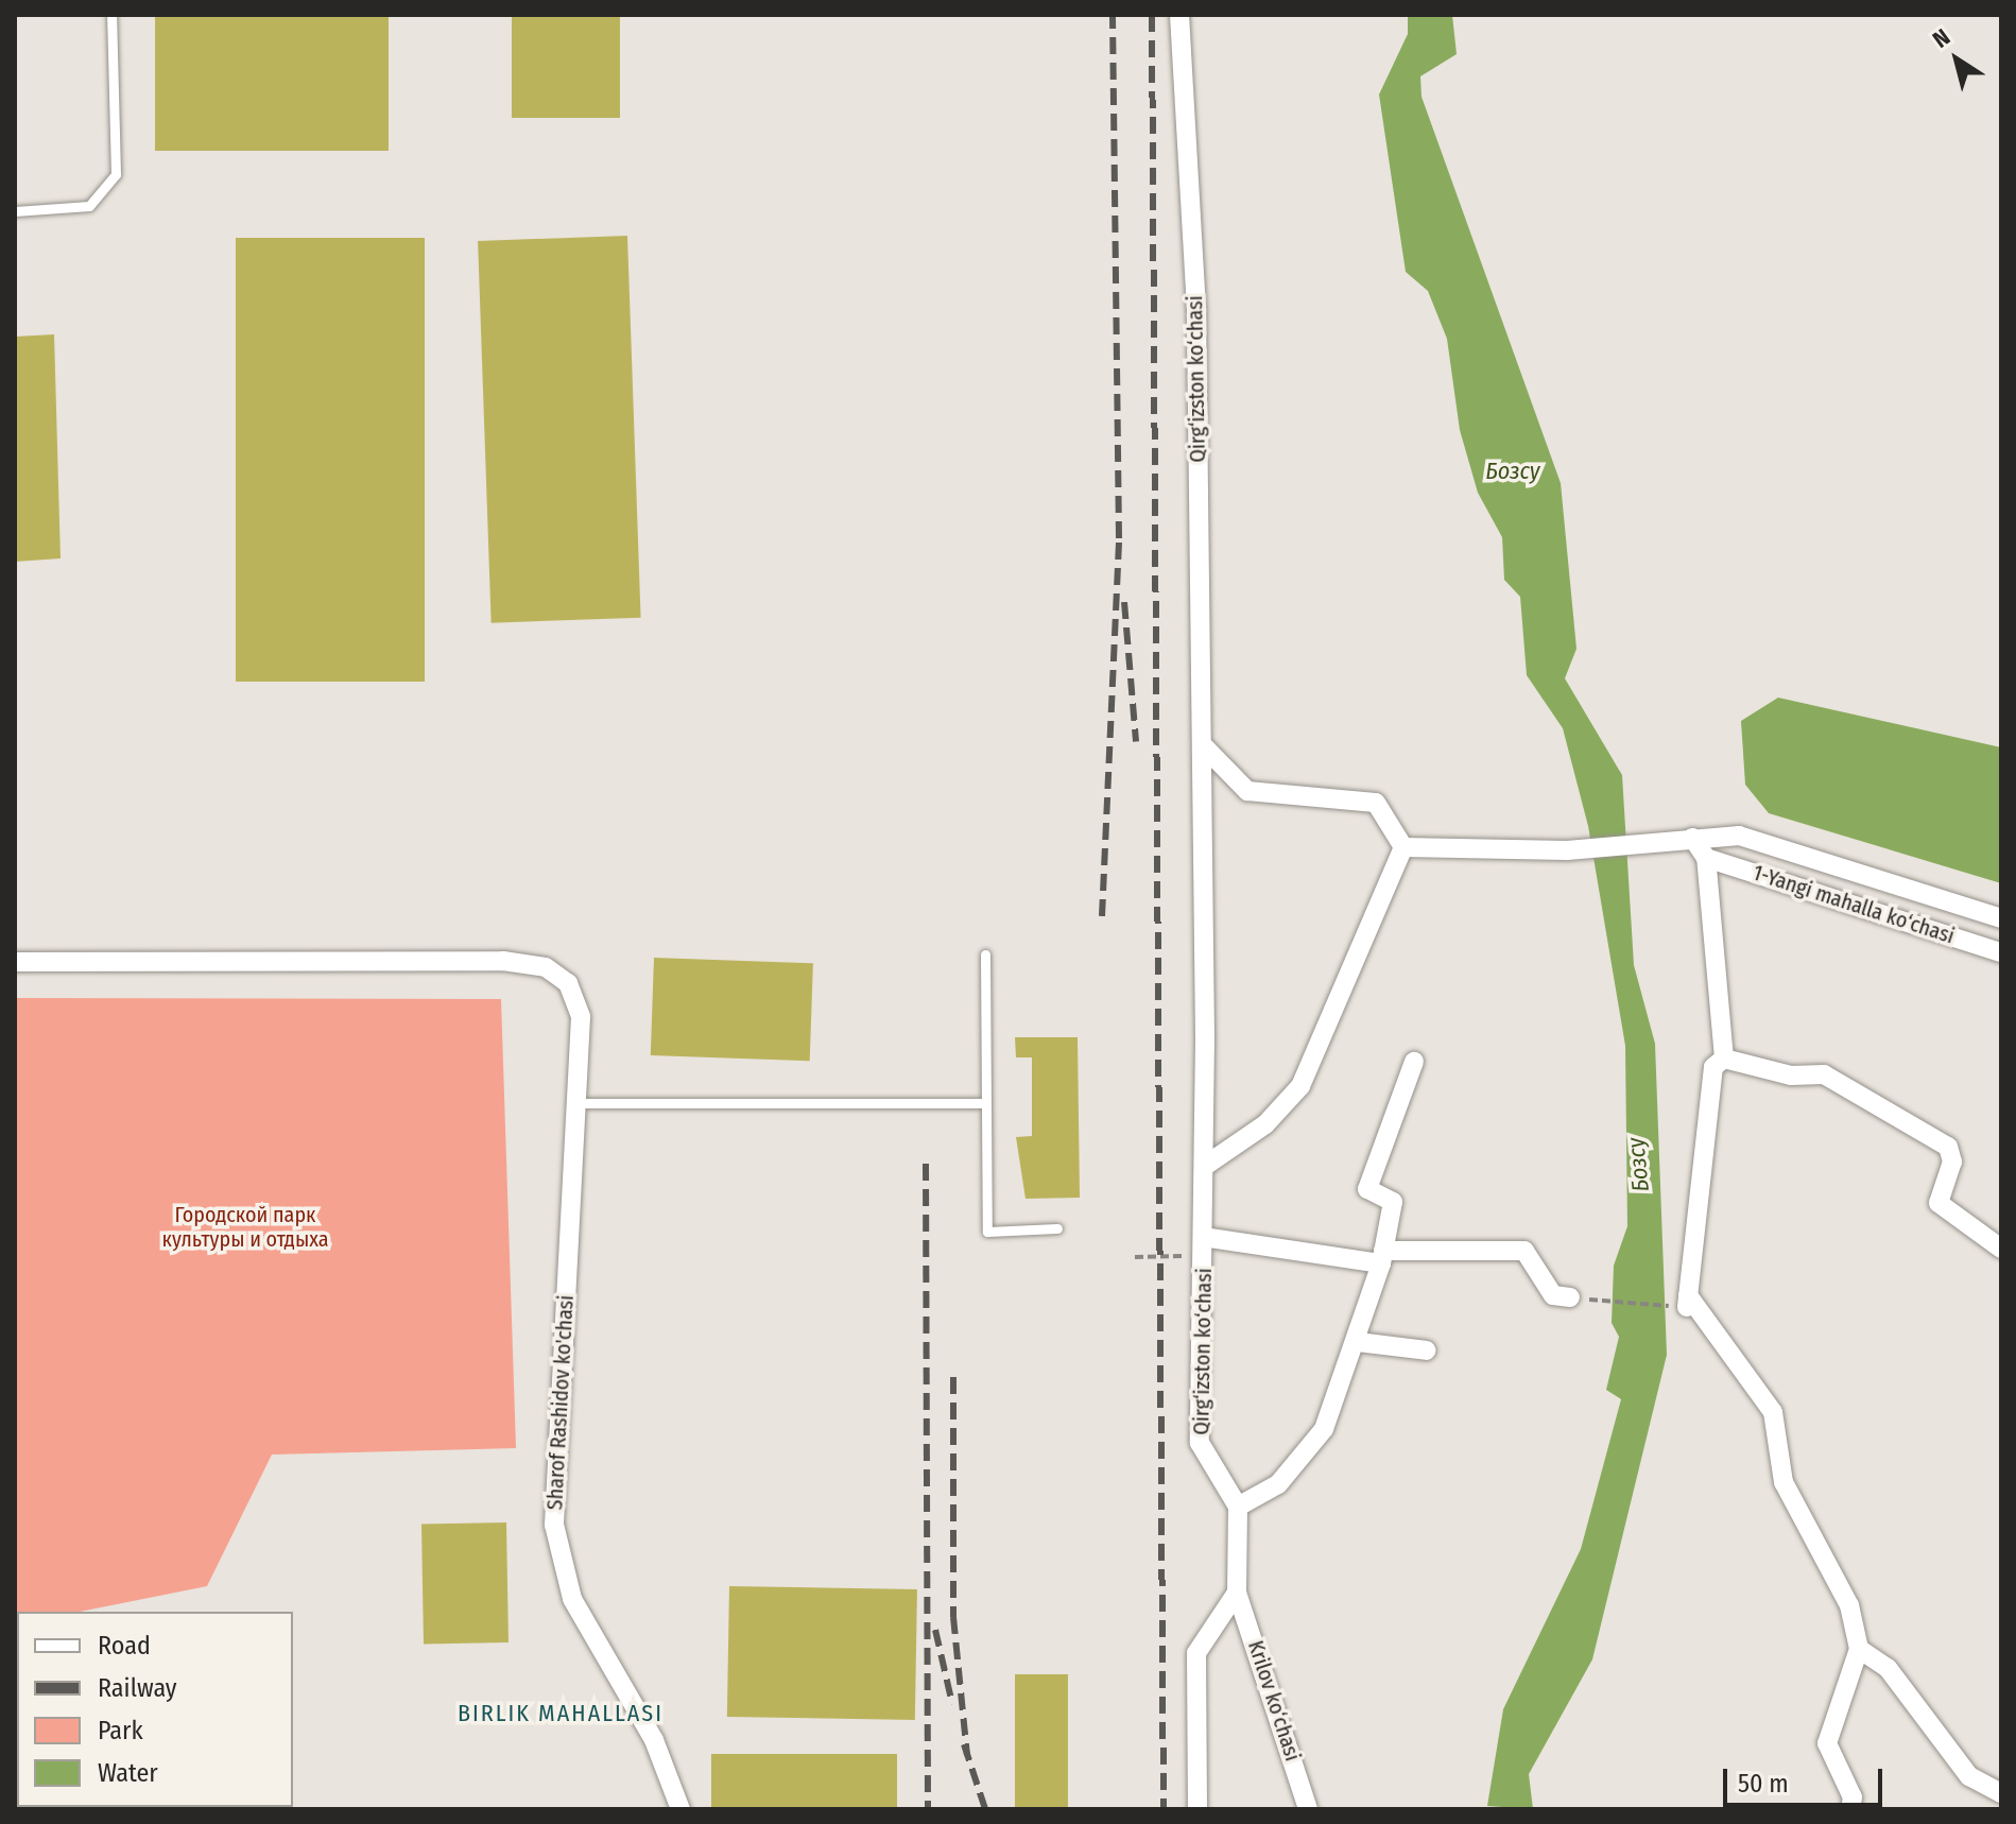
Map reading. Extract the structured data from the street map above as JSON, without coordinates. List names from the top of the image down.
{
  "streets": {
    "street": [
      "Qirg‘izston ko‘chasi",
      "1-Yangi mahalla ko‘chasi",
      "Sharof Rashidov ko'chasi",
      "Krilov ko‘chasi"
    ]
  },
  "districts": ["BIRLIK MAHALLASI"],
  "water": ["Бозсу"],
  "parks": ["Городской парк культуры и отдыха"],
  "legend": [
    "Road",
    "Railway",
    "Park",
    "Water"
  ],
  "scale_bar": "50 m",
  "north": "top left"
}
